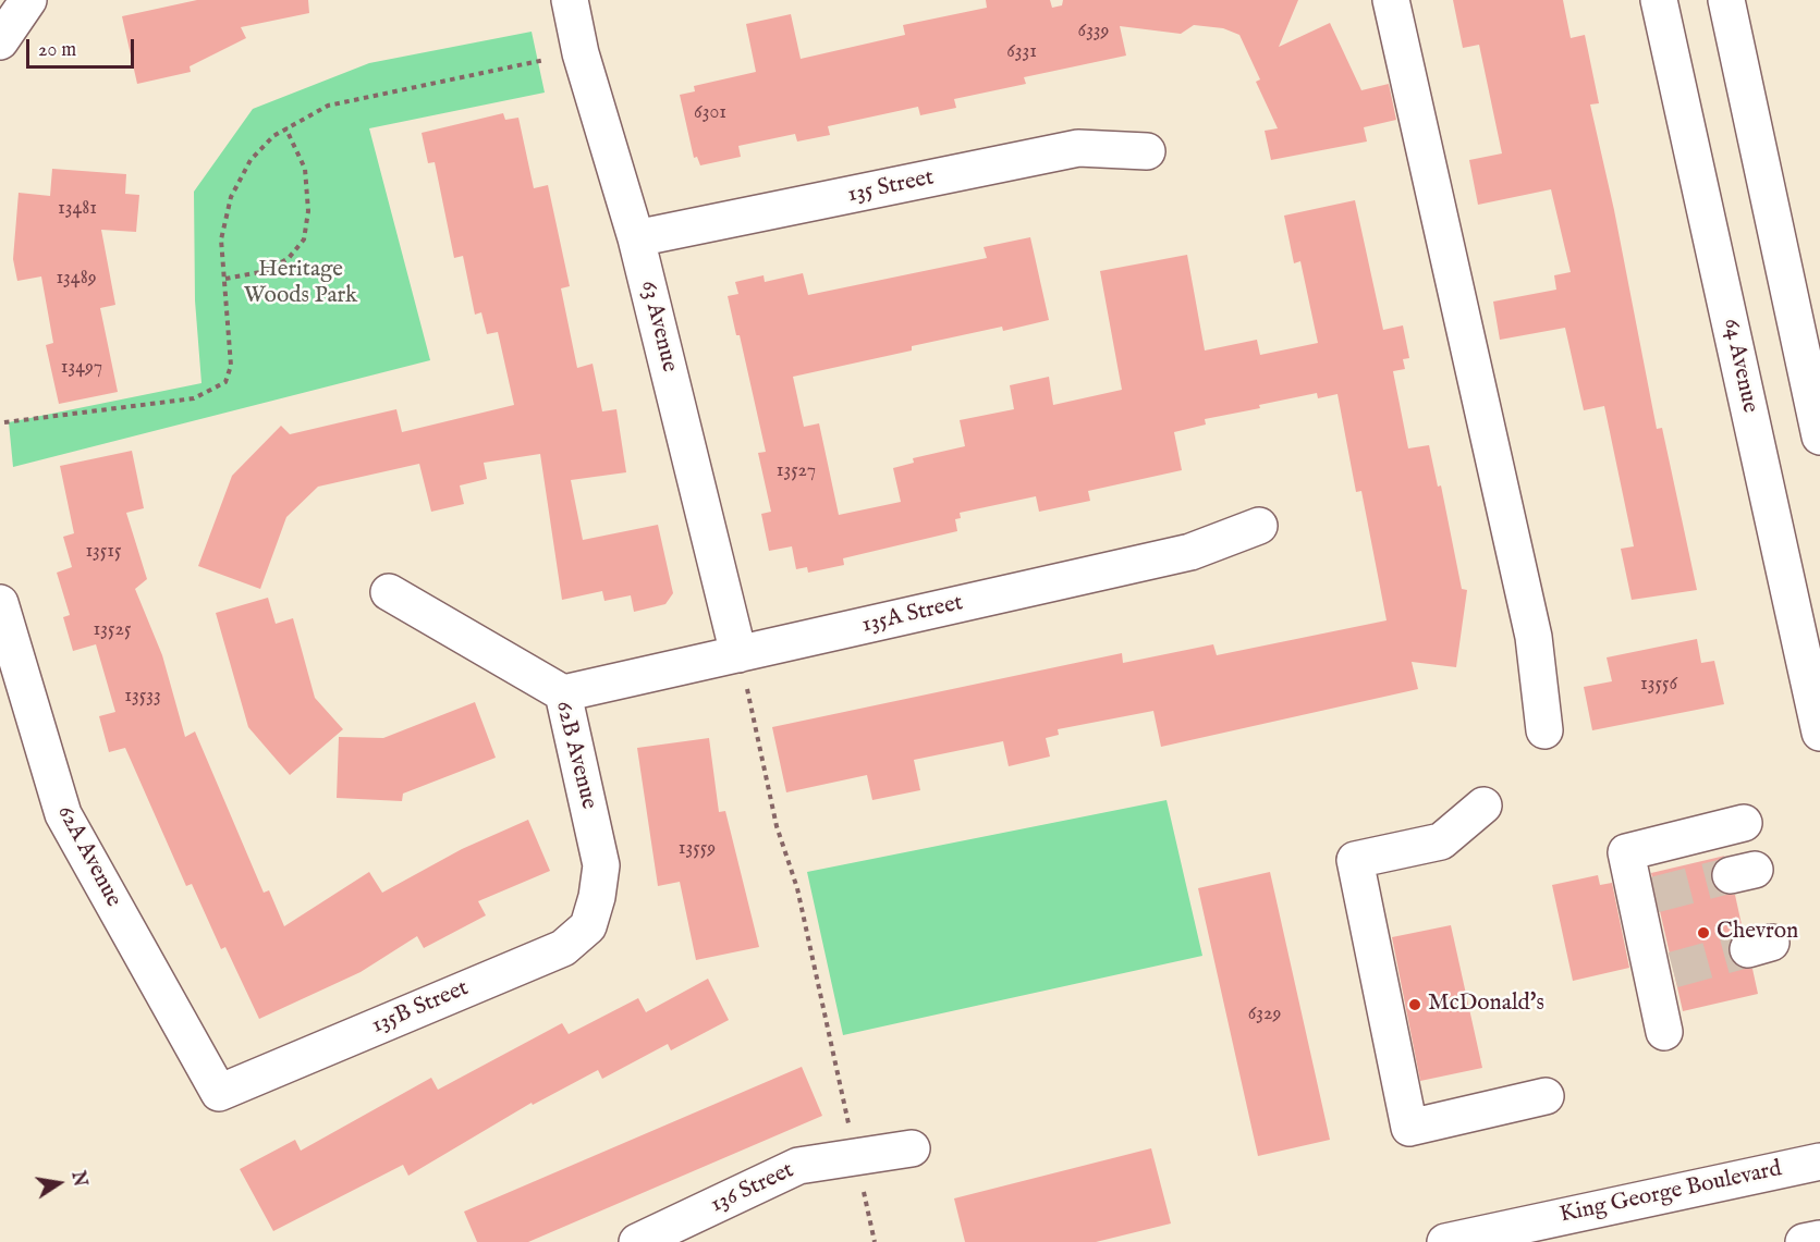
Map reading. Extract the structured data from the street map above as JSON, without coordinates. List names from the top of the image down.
{
  "streets": {
    "street": [
      "135 Street",
      "63 Avenue",
      "64 Avenue",
      "135A Street",
      "62B Avenue",
      "62A Avenue",
      "135B Street",
      "136 Street",
      "King George Boulevard"
    ]
  },
  "crossings": [
    ["135 Street", "63 Avenue"],
    ["63 Avenue", "135A Street"],
    ["135A Street", "62B Avenue"],
    ["62B Avenue", "135B Street"],
    ["62A Avenue", "135B Street"]
  ],
  "parks": ["Heritage Woods Park"],
  "places": ["Chevron", "McDonald's"],
  "house_numbers": [
    "6339",
    "6331",
    "6301",
    "13481",
    "13489",
    "13497",
    "13527",
    "13515",
    "13525",
    "13556",
    "13533",
    "13559",
    "6329"
  ],
  "scale_bar": "20 m",
  "north": "right"
}
